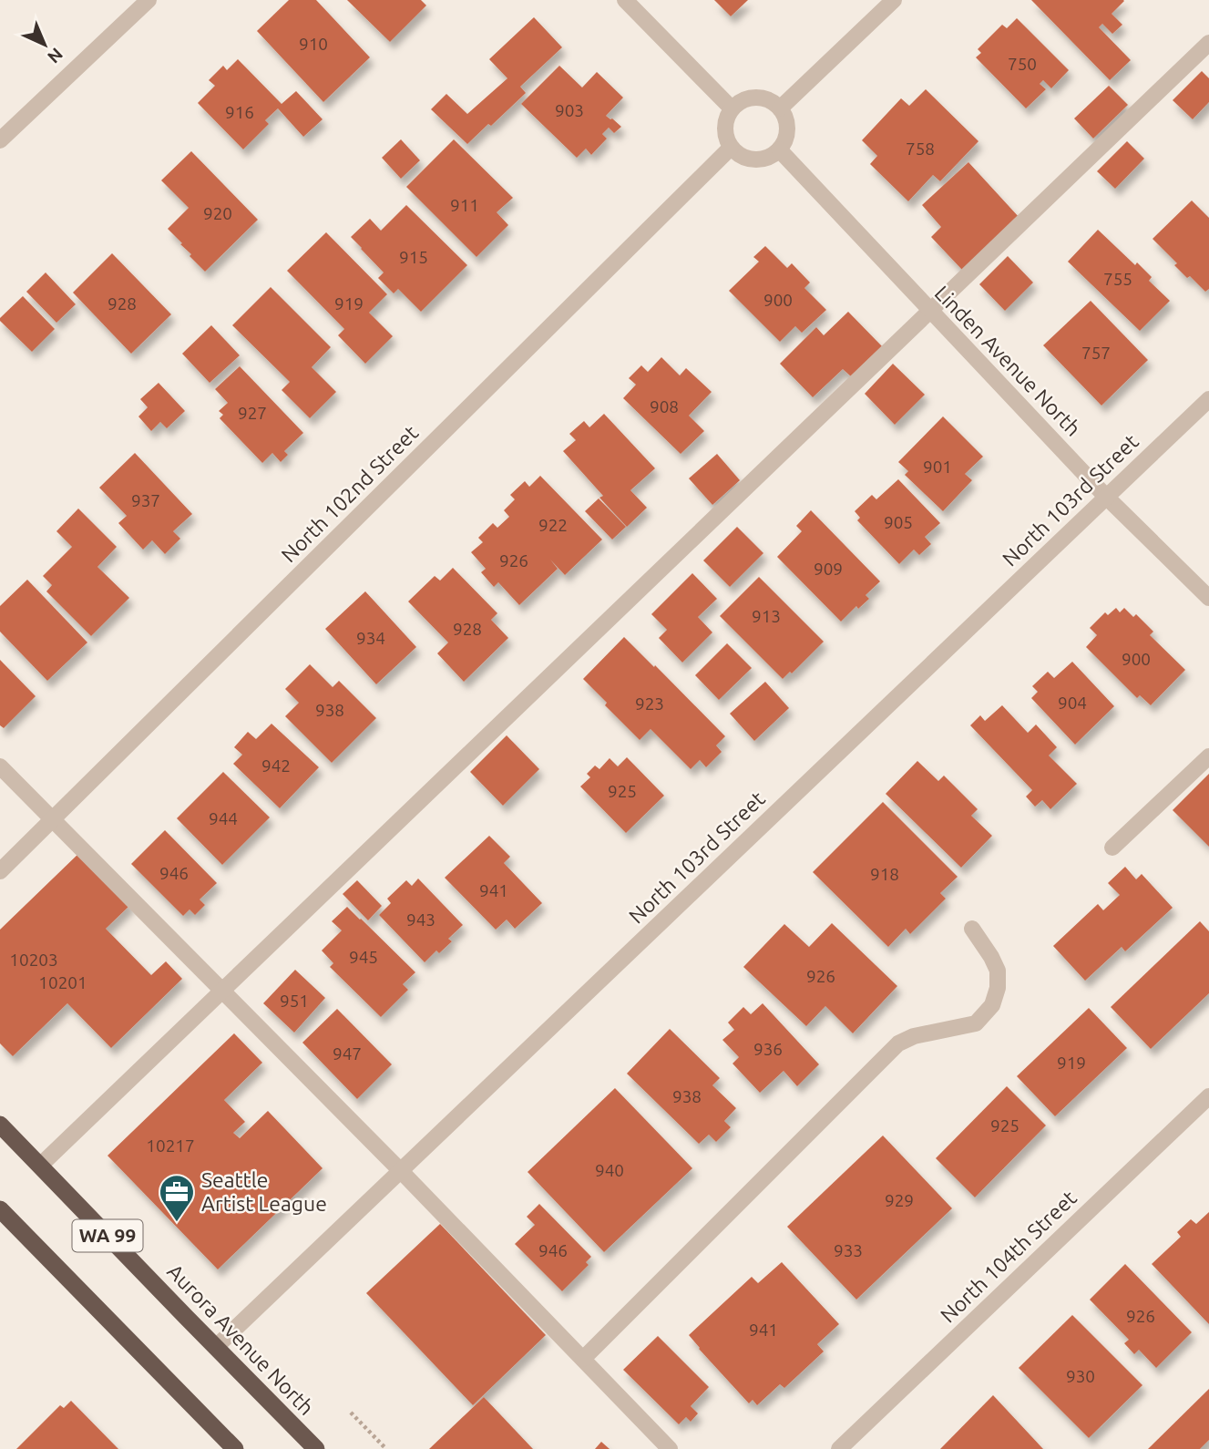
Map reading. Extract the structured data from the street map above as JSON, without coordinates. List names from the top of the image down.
{
  "streets": {
    "highway": ["WA 99", "Aurora Avenue North"],
    "street": [
      "Linden Avenue North",
      "North 102nd Street",
      "North 103rd Street",
      "North 104th Street"
    ]
  },
  "crossings": [
    ["Linden Avenue North", "North 102nd Street"],
    ["Linden Avenue North", "North 103rd Street"],
    ["North 103rd Street", "Aurora Avenue North"]
  ],
  "places": {
    "office": ["Seattle Artist League"]
  },
  "house_numbers": [
    "910",
    "750",
    "903",
    "916",
    "758",
    "911",
    "920",
    "915",
    "755",
    "900",
    "928",
    "919",
    "757",
    "908",
    "927",
    "901",
    "937",
    "905",
    "922",
    "926",
    "909",
    "913",
    "928",
    "934",
    "900",
    "904",
    "923",
    "938",
    "942",
    "925",
    "944",
    "946",
    "918",
    "941",
    "943",
    "945",
    "10203",
    "926",
    "10201",
    "951",
    "936",
    "947",
    "919",
    "938",
    "925",
    "10217",
    "940",
    "929",
    "946",
    "933",
    "926",
    "941",
    "930"
  ],
  "north": "bottom right"
}
